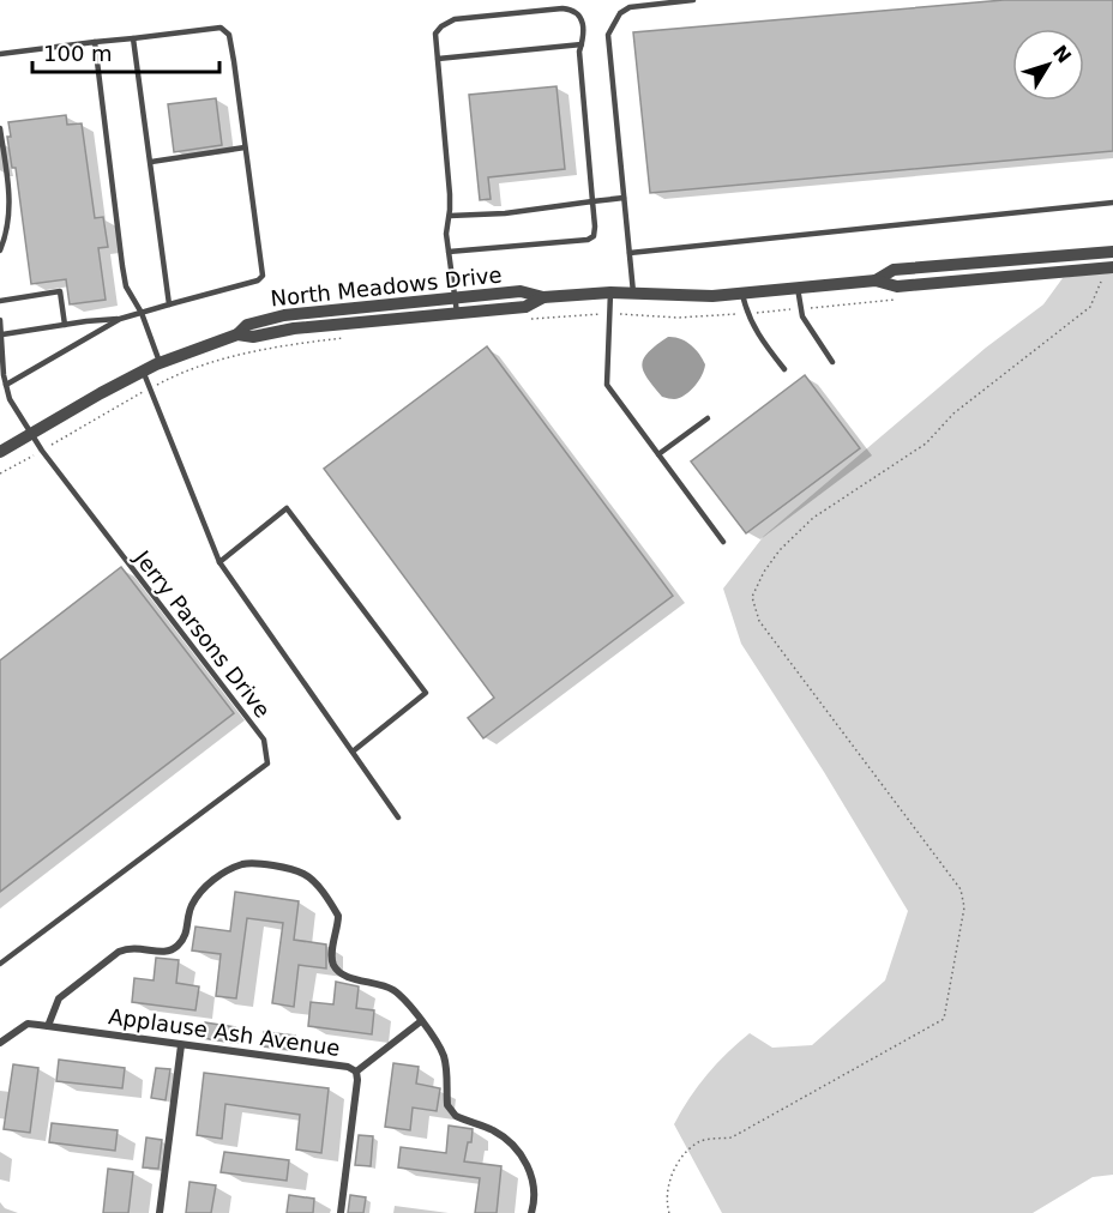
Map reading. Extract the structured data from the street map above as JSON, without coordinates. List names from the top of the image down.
{
  "streets": {
    "street": ["North Meadows Drive", "Applause Ash Avenue"],
    "lane": ["Jerry Parsons Drive"]
  },
  "crossings": [
    ["North Meadows Drive", "Jerry Parsons Drive"]
  ],
  "scale_bar": "100 m",
  "north": "top right"
}
